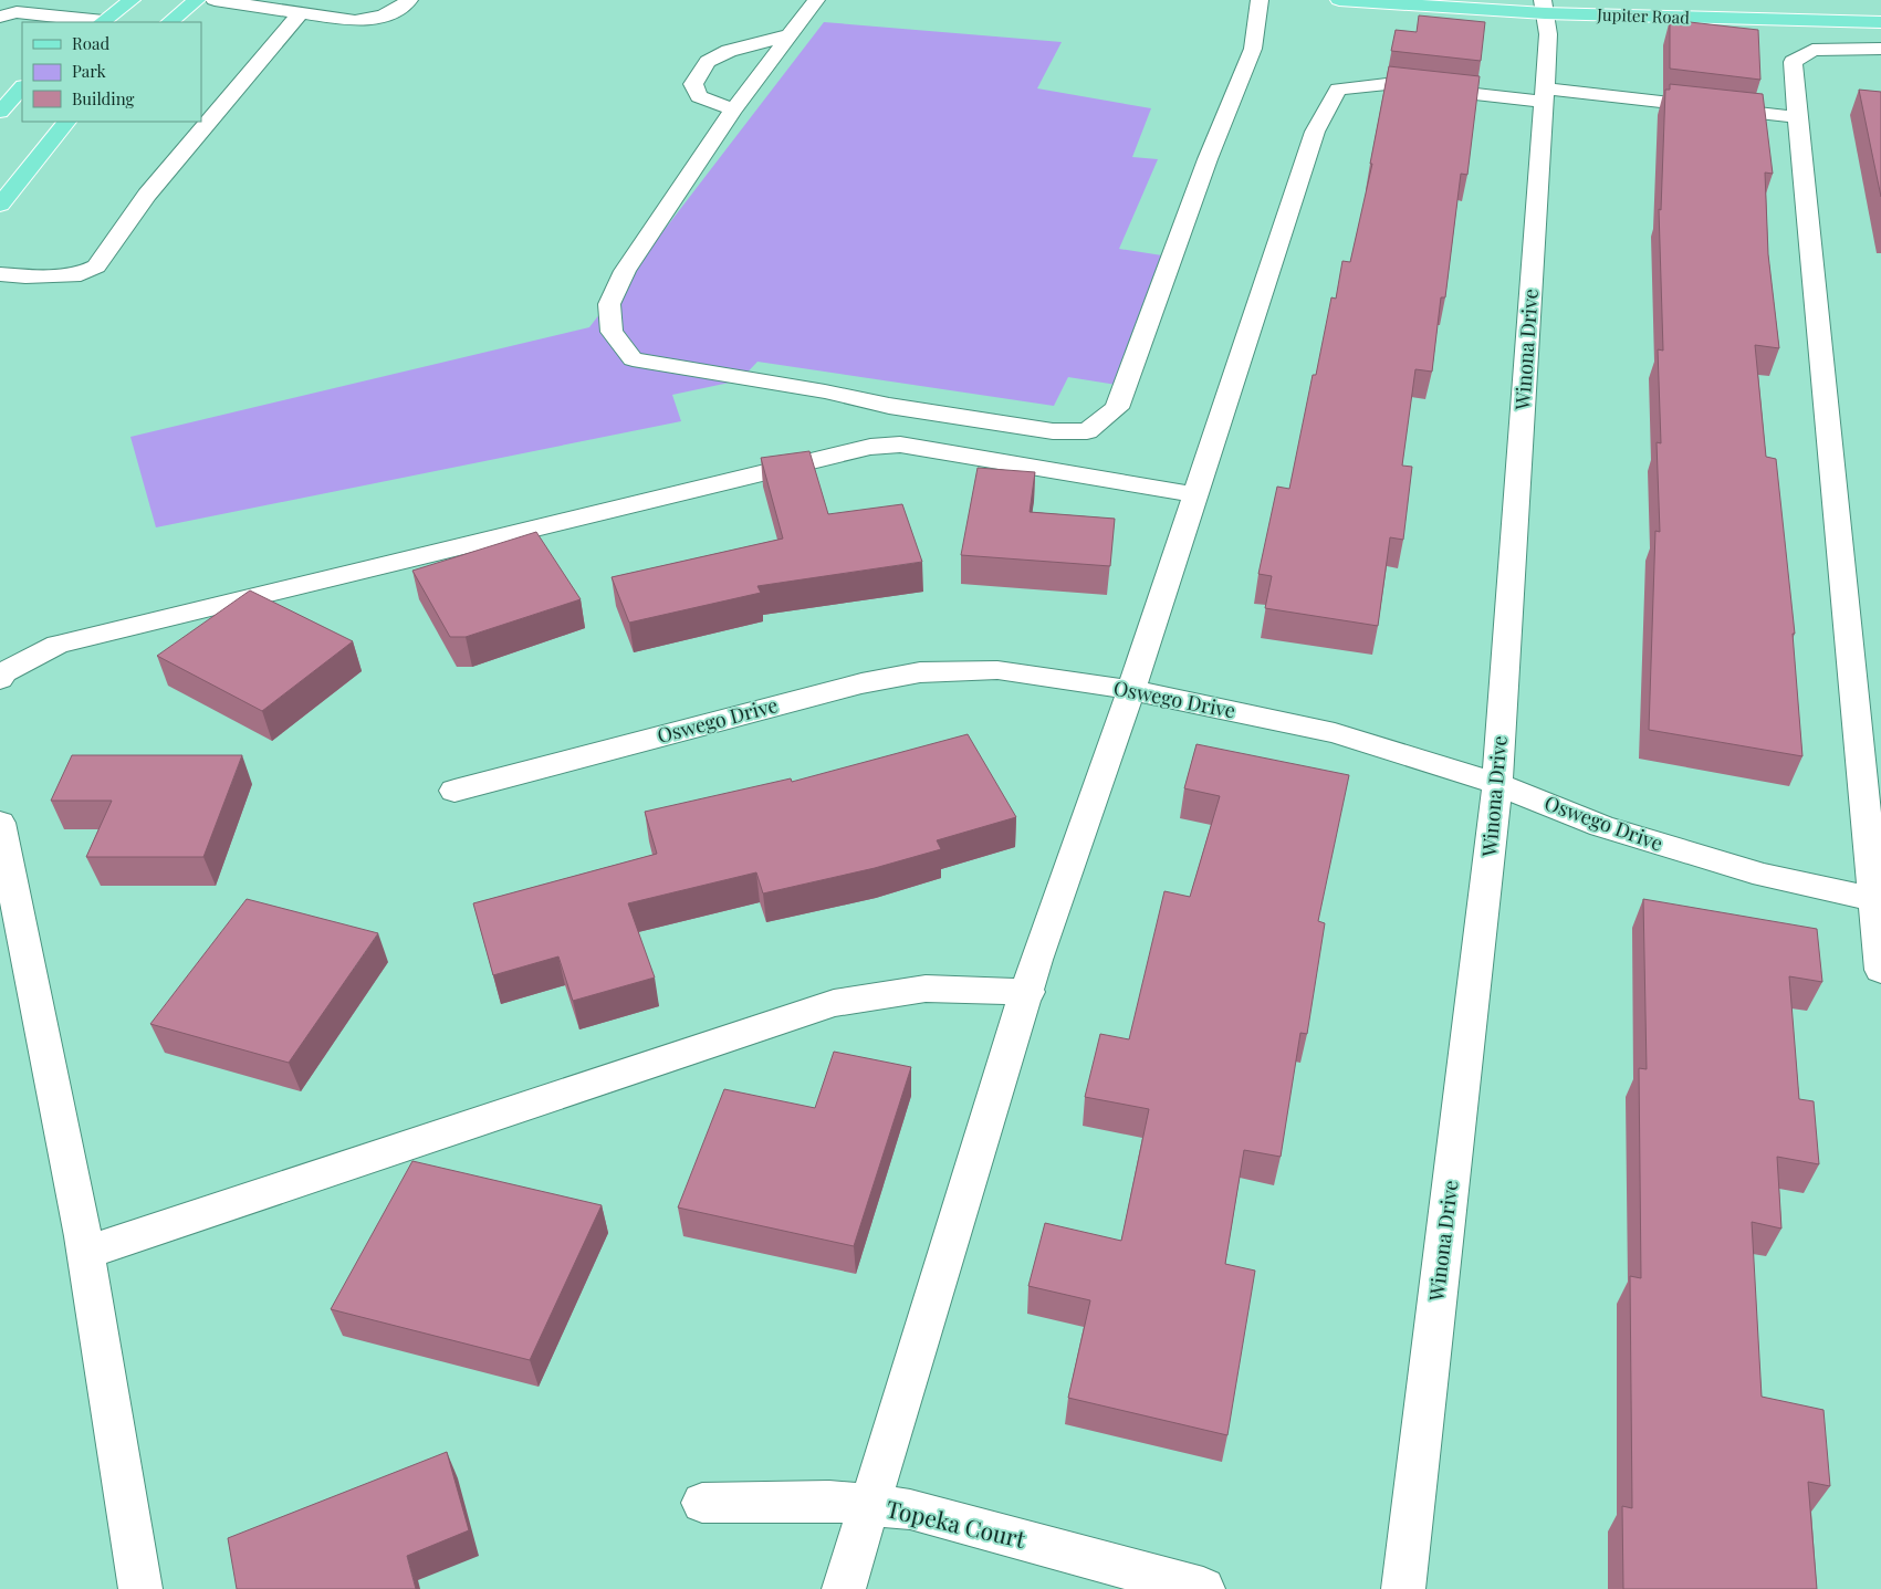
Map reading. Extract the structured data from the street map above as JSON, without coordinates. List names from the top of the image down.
{
  "streets": {
    "main road": ["Jupiter Road"],
    "street": ["Winona Drive", "Oswego Drive", "Topeka Court"]
  },
  "crossings": [
    ["Jupiter Road", "Winona Drive"],
    ["Winona Drive", "Oswego Drive"]
  ],
  "legend": ["Road", "Park", "Building"]
}
